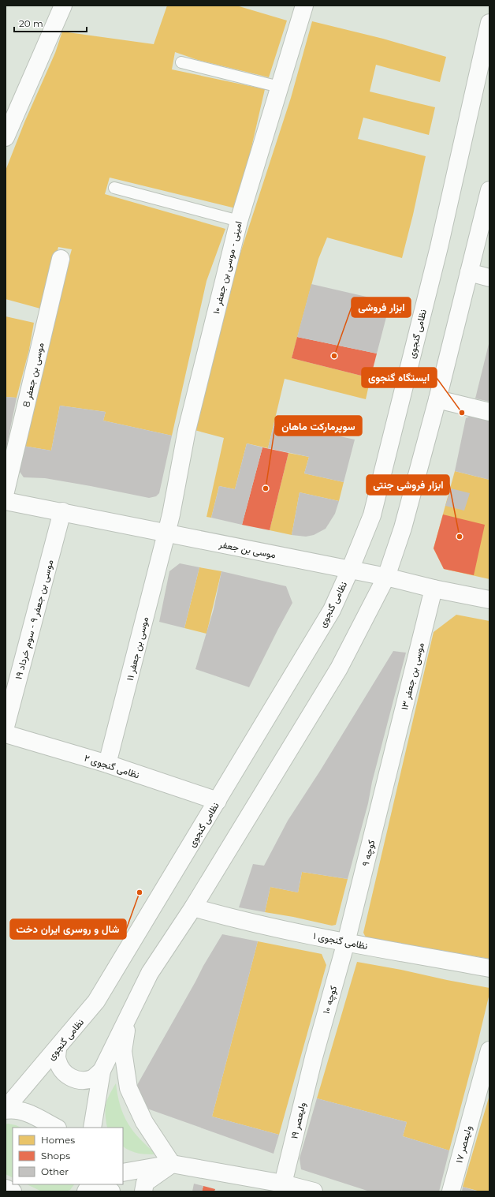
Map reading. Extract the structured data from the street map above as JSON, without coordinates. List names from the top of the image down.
{
  "streets": {
    "street": [
      "امینی - موسی بن جعفر ۱۰",
      "نظامی گنجوی",
      "موسی بن جعفر 8",
      "موسی بن جعفر",
      "موسی بن جعفر ۹ - سوم خرداد ۱۹",
      "موسی بن جعفر ۱۱",
      "موسی بن جعفر ۱۳",
      "نظامی گنجوی ۲",
      "کوچه ۹",
      "نظامی گنجوی ۱",
      "کوچه ۱۰",
      "ولیعصر ۱۹",
      "ولیعصر ۱۷"
    ]
  },
  "crossings": [
    ["امینی - موسی بن جعفر ۱۰", "موسی بن جعفر"],
    ["امینی - موسی بن جعفر ۱۰", "موسی بن جعفر ۱۱"],
    ["نظامی گنجوی", "موسی بن جعفر"],
    ["نظامی گنجوی", "نظامی گنجوی ۲"],
    ["موسی بن جعفر", "موسی بن جعفر ۹ - سوم خرداد ۱۹"],
    ["موسی بن جعفر", "موسی بن جعفر ۱۱"],
    ["موسی بن جعفر", "موسی بن جعفر ۱۳"],
    ["موسی بن جعفر ۱۱", "نظامی گنجوی ۲"],
    ["موسی بن جعفر ۱۳", "کوچه ۹"],
    ["کوچه ۹", "نظامی گنجوی ۱"],
    ["کوچه ۹", "کوچه ۱۰"],
    ["نظامی گنجوی ۱", "کوچه ۱۰"],
    ["کوچه ۱۰", "ولیعصر ۱۹"]
  ],
  "places": [
    "ابزار فروشی",
    "ایستگاه گنجوی",
    "سوپرمارکت ماهان",
    "ابزار فروشی جنتی",
    "شال و روسری ایران دخت"
  ],
  "legend": ["Homes", "Shops", "Other"],
  "scale_bar": "20 m"
}
